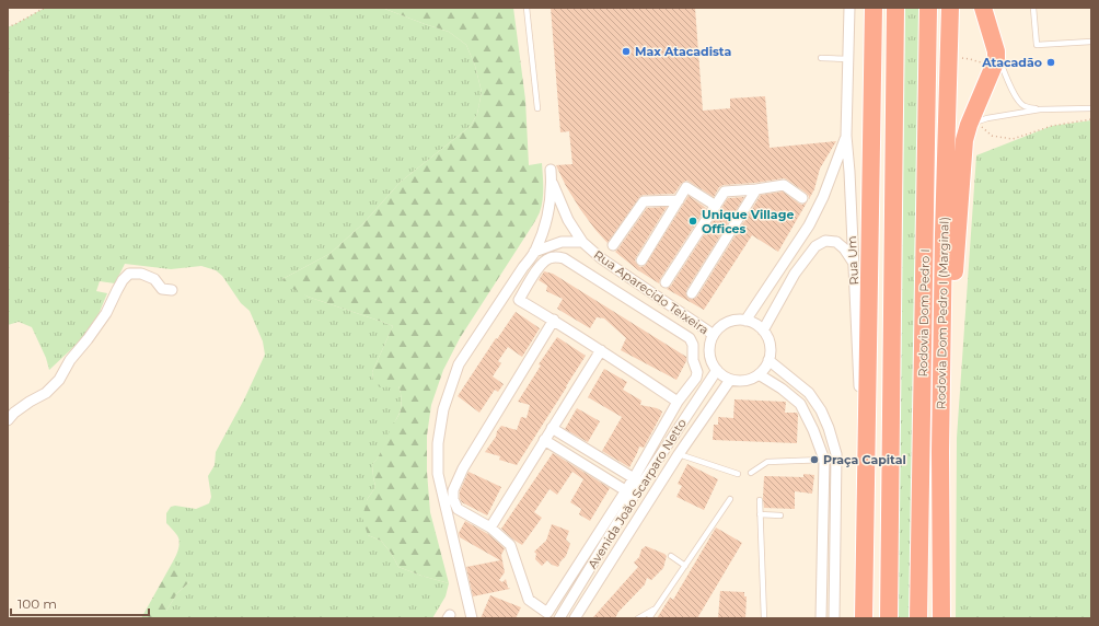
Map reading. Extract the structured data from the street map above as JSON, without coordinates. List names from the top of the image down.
{
  "streets": {
    "highway": ["Rodovia Dom Pedro I", "Rodovia Dom Pedro I (Marginal)"],
    "street": ["Rua Um", "Rua Aparecido Teixeira", "Avenida João Scarparo Netto"]
  },
  "crossings": [
    ["Rua Aparecido Teixeira", "Avenida João Scarparo Netto"]
  ],
  "places": [
    "Max Atacadista",
    "Atacadão",
    "Unique Village Offices",
    "Praça Capital"
  ],
  "scale_bar": "100 m"
}
